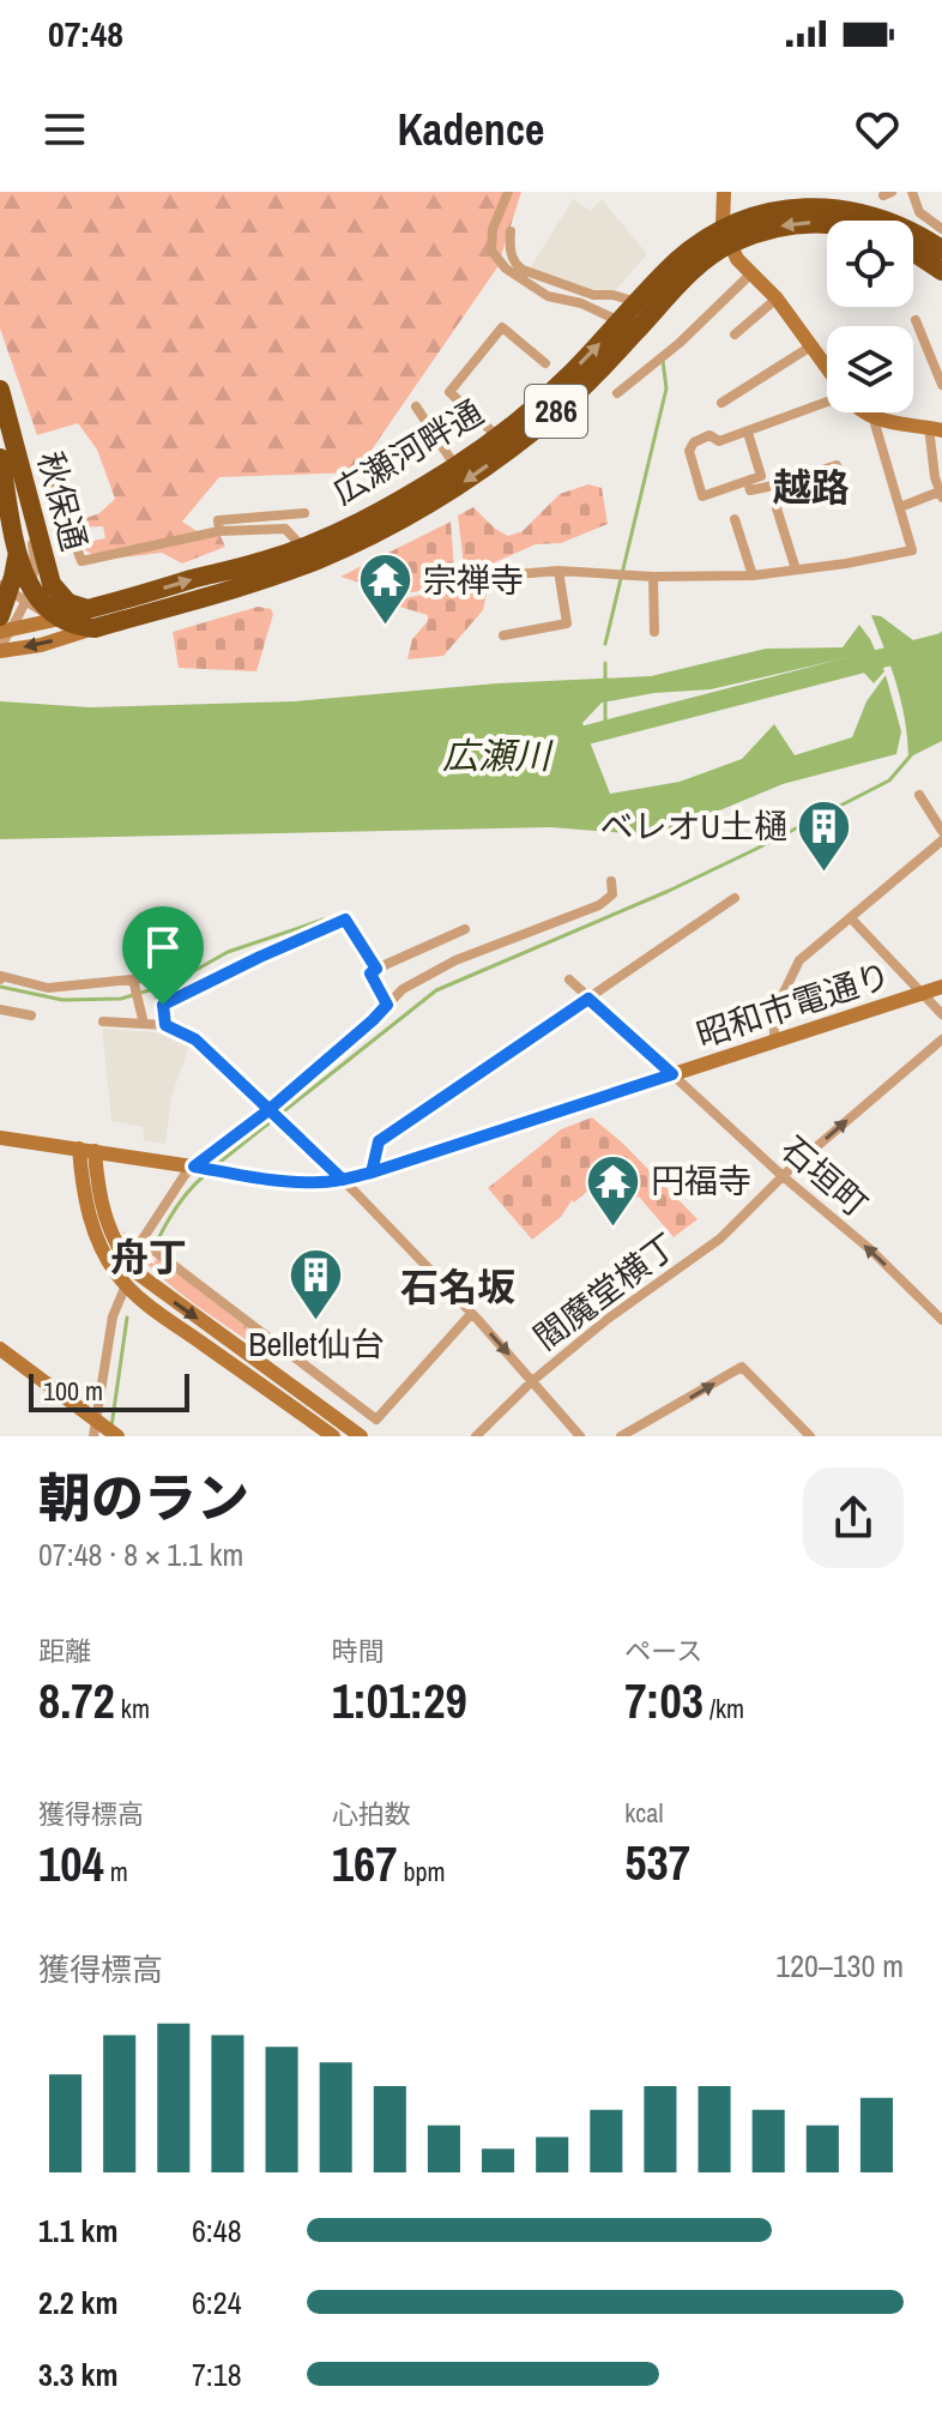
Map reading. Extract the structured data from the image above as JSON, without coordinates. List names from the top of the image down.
{
  "streets": {
    "highway": ["286", "広瀬河畔通", "秋保通"],
    "street": ["昭和市電通り", "石垣町", "閻魔堂横丁"]
  },
  "crossings": [
    ["広瀬河畔通", "秋保通"],
    ["昭和市電通り", "石垣町"],
    ["石垣町", "閻魔堂横丁"]
  ],
  "one_way": ["石垣町"],
  "districts": ["越路", "舟丁", "石名坂"],
  "water": ["広瀬川"],
  "places": {
    "temple": ["宗禅寺", "円福寺"],
    "building": ["ベレオU土樋", "Bellet仙台"]
  },
  "scale_bar": "100 m",
  "page": {
    "status": "07:48",
    "header": "Kadence",
    "scale": "100 m",
    "heading": ["朝のラン", "07:48 · 8 × 1.1 km"],
    "stats": [
      ["距離", "8.72 km"],
      ["時間", "1:01:29"],
      ["ペース", "7:03 /km"],
      ["獲得標高", "104 m"],
      ["心拍数", "167 bpm"],
      ["kcal", "537"]
    ],
    "chart": ["獲得標高", "120–130 m"],
    "list": [
      {
        "name": "1.1 km",
        "note": "6:48"
      },
      {
        "name": "2.2 km",
        "note": "6:24"
      },
      {
        "name": "3.3 km",
        "note": "7:18"
      }
    ]
  }
}
